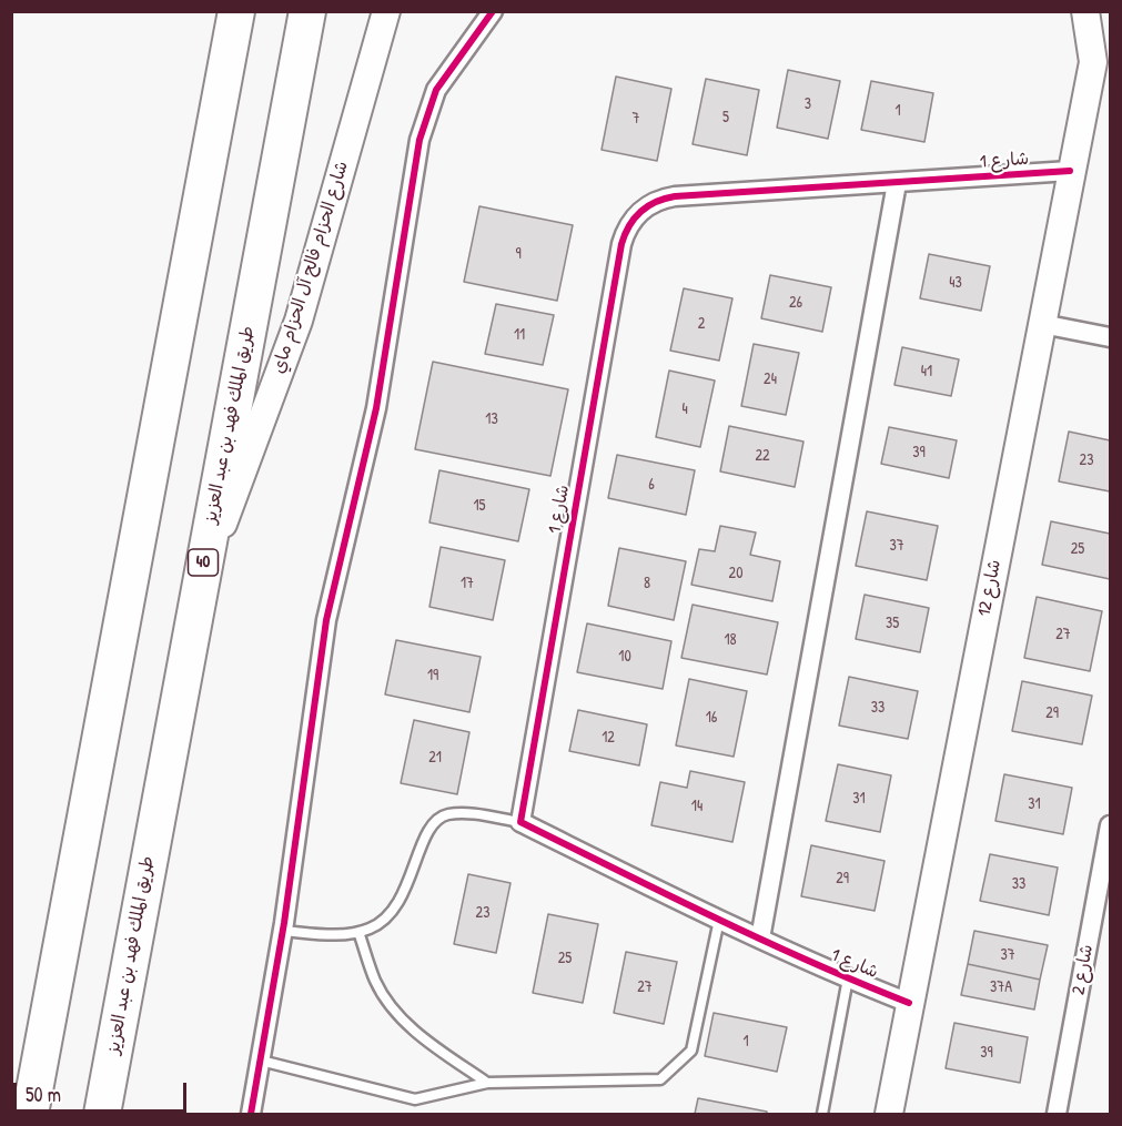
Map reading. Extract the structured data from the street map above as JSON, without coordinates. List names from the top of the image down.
{
  "streets": {
    "highway": ["طريق الملك فهد بن عبد العزيز", "40"],
    "street": [
      "شارع 1",
      "شارع الحزام فالح آل الحزام ماي",
      "شارع 12",
      "شارع 2"
    ]
  },
  "crossings": [
    ["شارع 1", "شارع 12"],
    ["شارع الحزام فالح آل الحزام ماي", "طريق الملك فهد بن عبد العزيز"]
  ],
  "house_numbers": [
    "3",
    "1",
    "5",
    "7",
    "9",
    "43",
    "26",
    "2",
    "11",
    "41",
    "24",
    "4",
    "13",
    "39",
    "22",
    "23",
    "6",
    "15",
    "37",
    "25",
    "20",
    "17",
    "8",
    "35",
    "27",
    "18",
    "10",
    "19",
    "33",
    "29",
    "16",
    "12",
    "21",
    "31",
    "31",
    "14",
    "29",
    "33",
    "23",
    "37",
    "25",
    "27",
    "37A",
    "1",
    "39"
  ],
  "scale_bar": "50 m"
}
